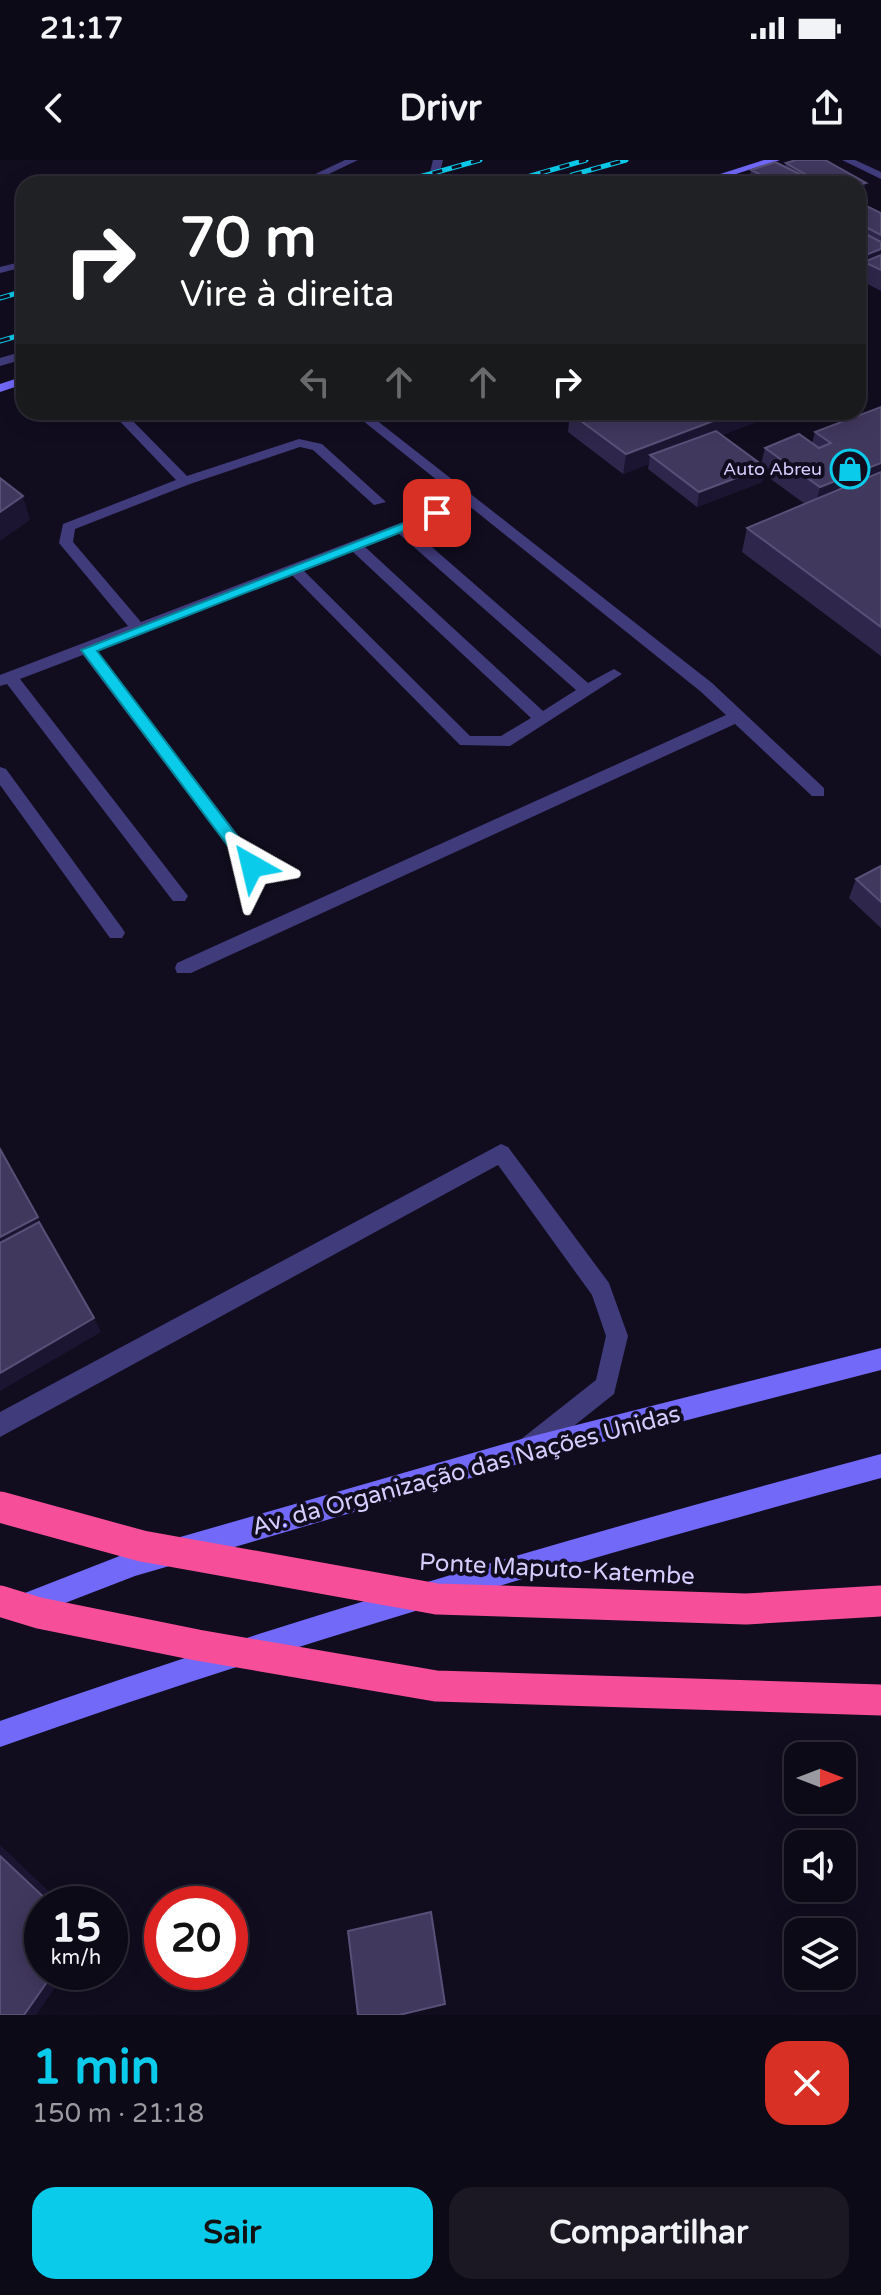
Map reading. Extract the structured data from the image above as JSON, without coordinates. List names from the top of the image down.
{
  "streets": {
    "highway": ["Ponte Maputo-Katembe"],
    "main road": ["Av. da Organização das Nações Unidas"]
  },
  "places": {
    "shop": ["Auto Abreu"]
  },
  "north": "right",
  "page": {
    "status": "21:17",
    "header": "Drivr",
    "turn": ["70 m", "Vire à direita"],
    "speed": "15 km/h",
    "limit": "20",
    "heading": ["1 min", "150 m · 21:18"],
    "buttons": ["Sair", "Compartilhar"]
  }
}
